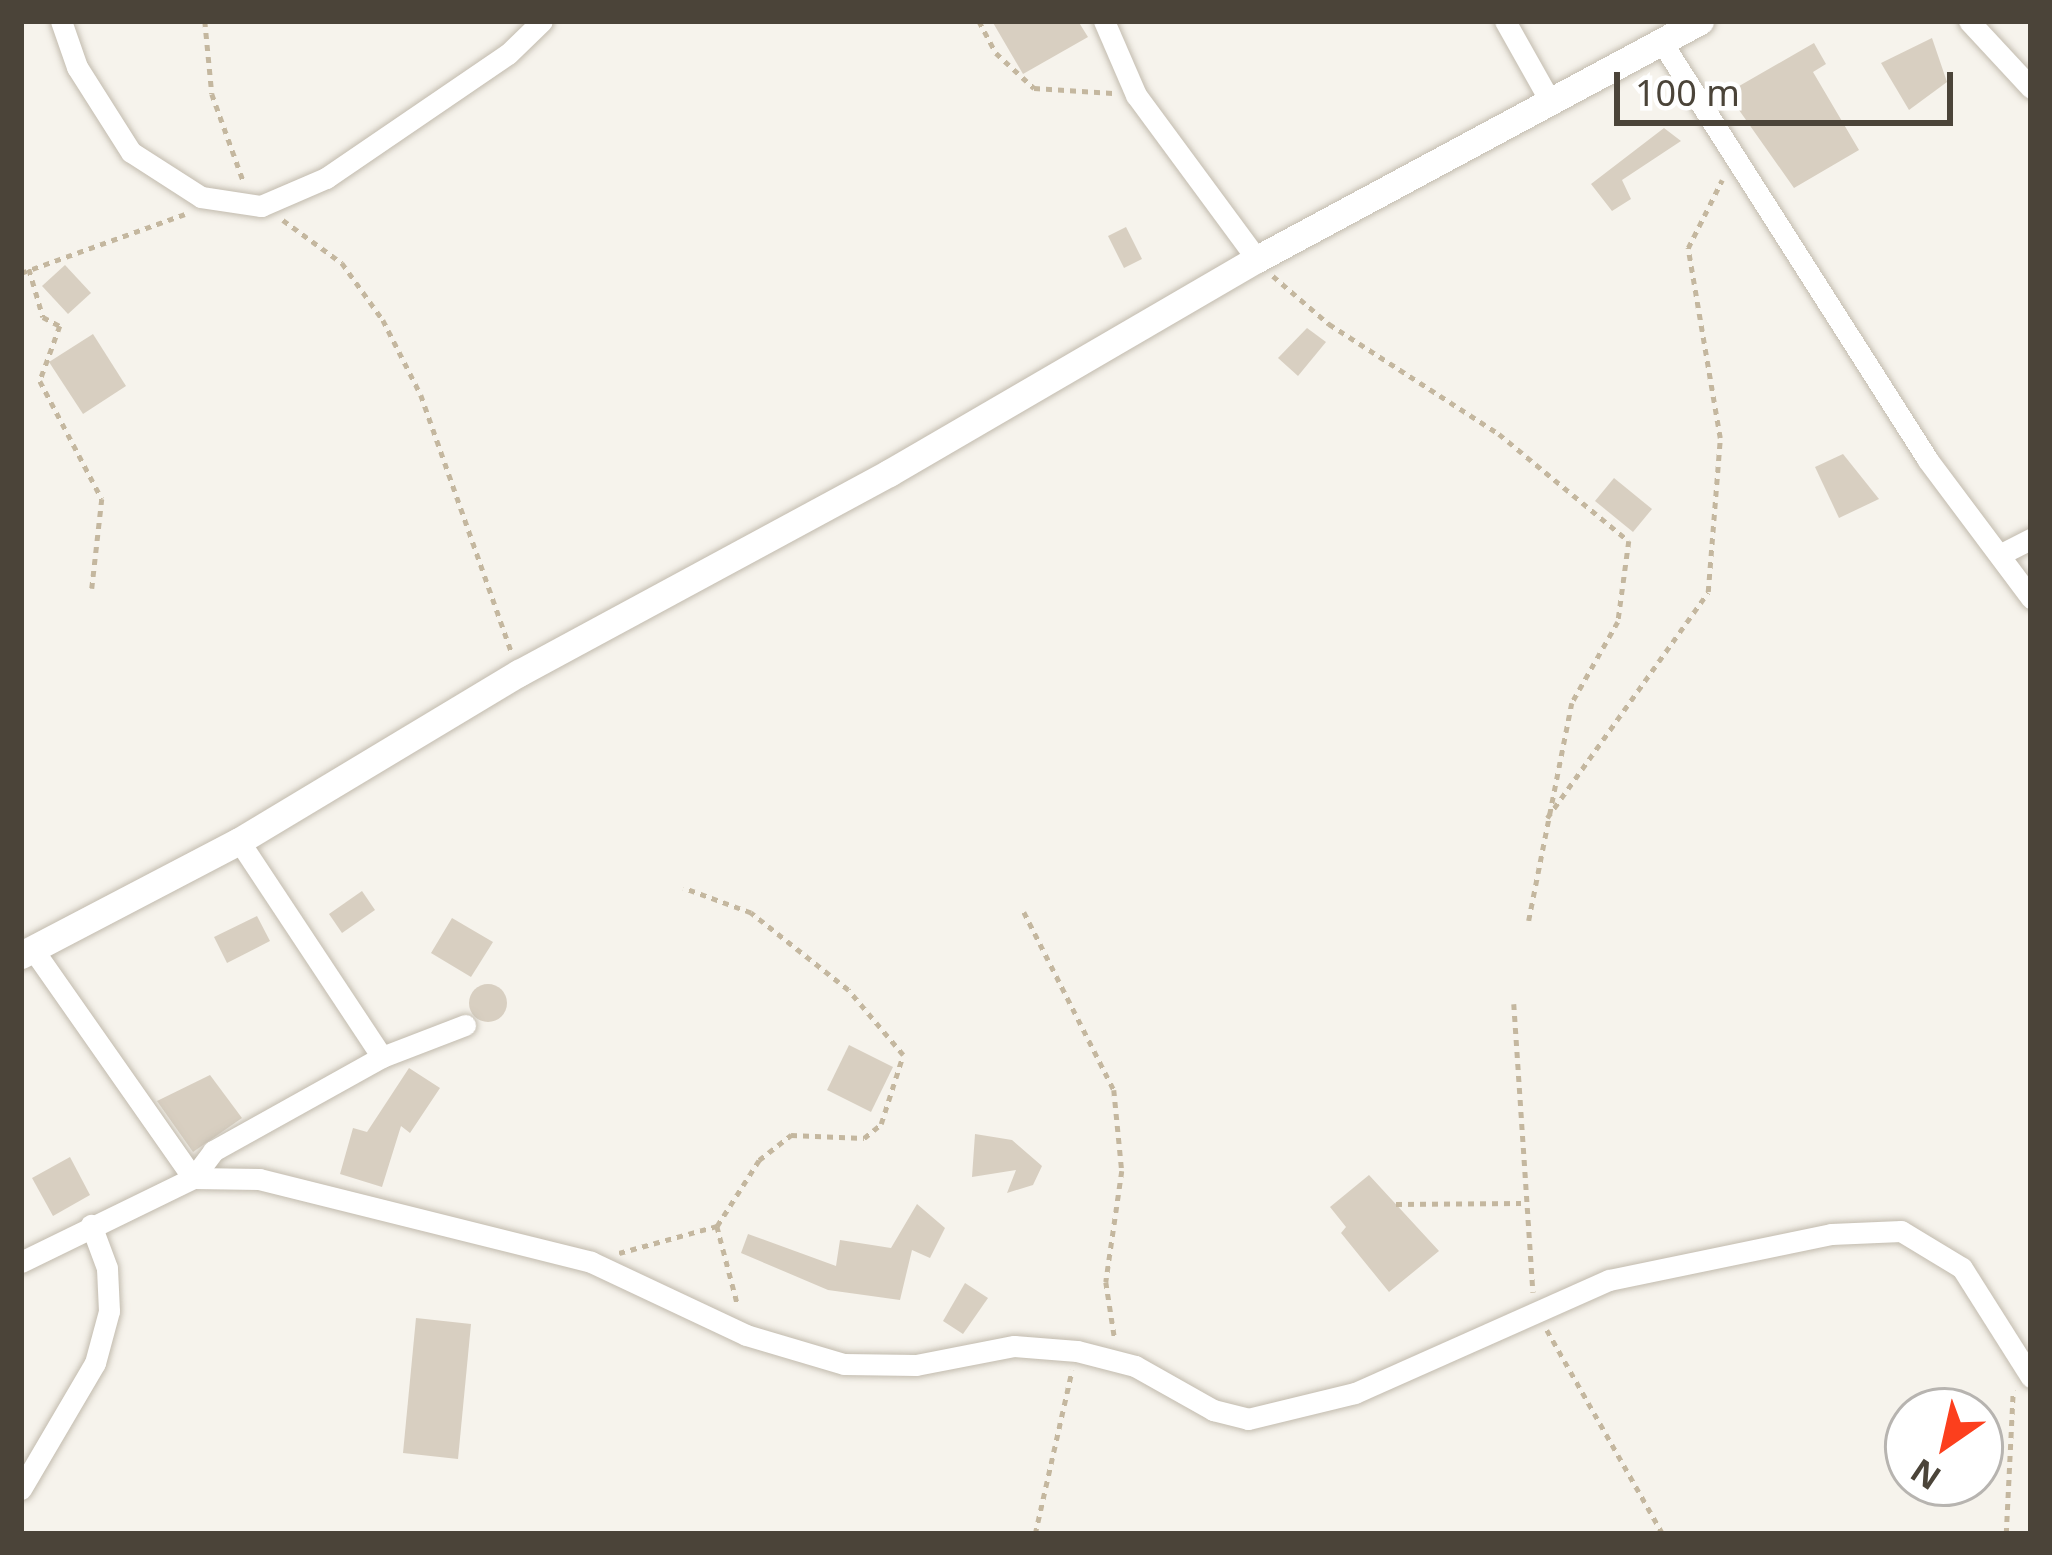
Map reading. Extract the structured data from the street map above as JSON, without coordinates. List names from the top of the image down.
{
  "scale_bar": "100 m",
  "north": "bottom left"
}
